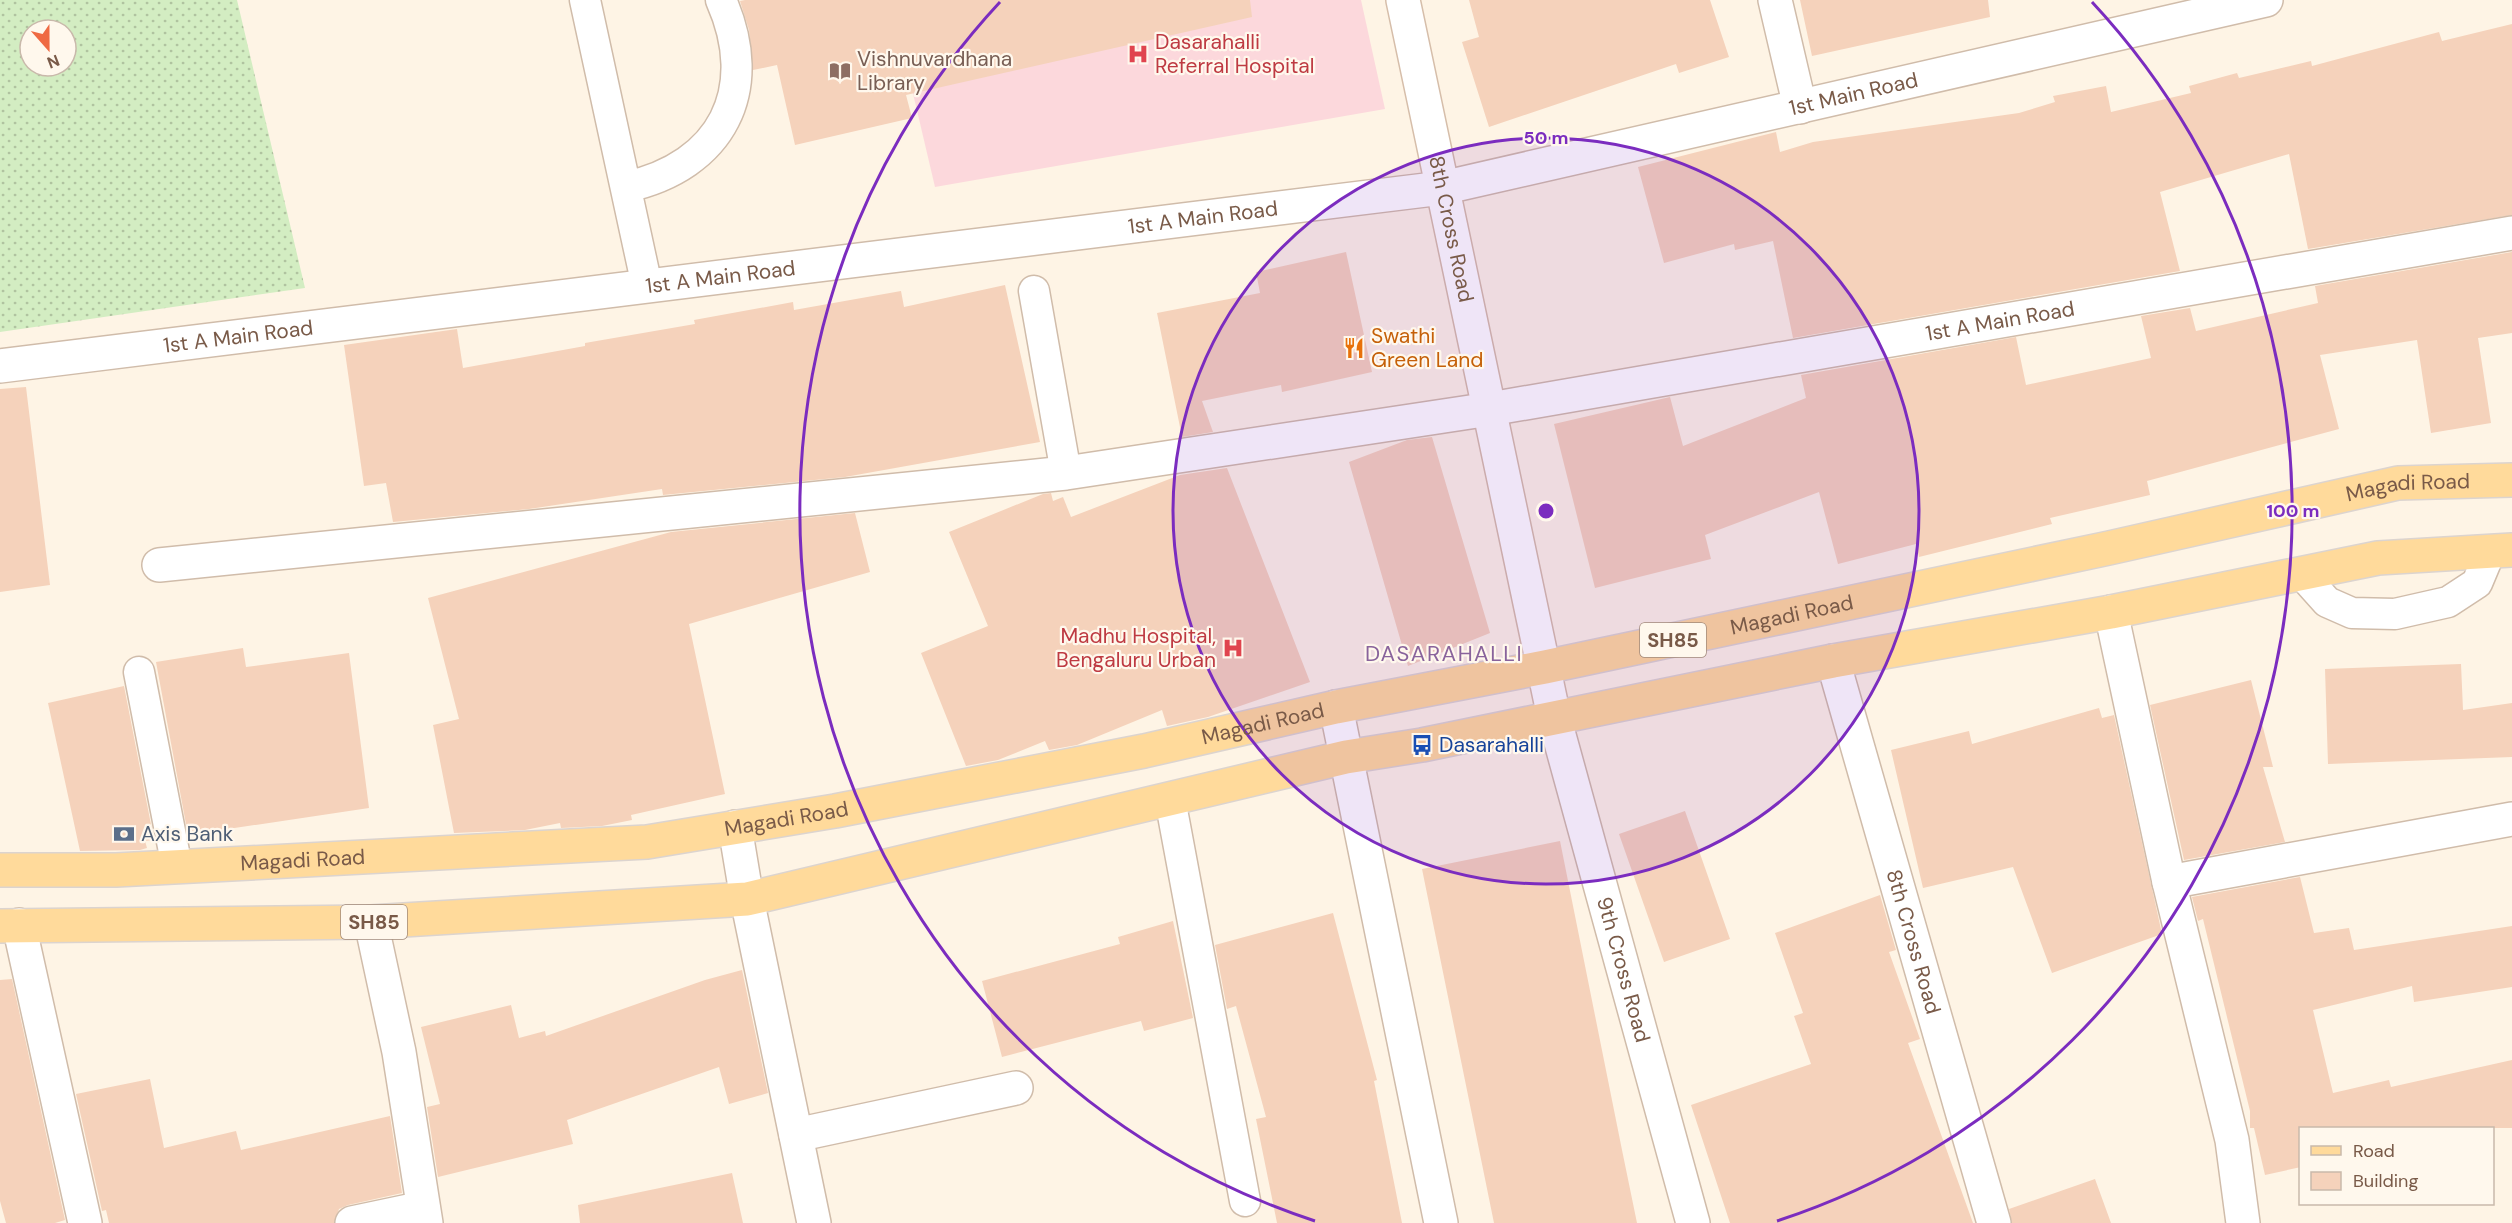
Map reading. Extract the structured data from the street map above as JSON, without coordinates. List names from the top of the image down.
{
  "streets": {
    "main road": ["Magadi Road", "SH85"],
    "street": [
      "1st Main Road",
      "1st A Main Road",
      "8th Cross Road",
      "9th Cross Road"
    ]
  },
  "crossings": [
    ["1st Main Road", "1st A Main Road"],
    ["1st Main Road", "8th Cross Road"],
    ["1st A Main Road", "8th Cross Road"],
    ["8th Cross Road", "Magadi Road"],
    ["8th Cross Road", "SH85"],
    ["8th Cross Road", "9th Cross Road"],
    ["Magadi Road", "9th Cross Road"],
    ["SH85", "9th Cross Road"]
  ],
  "districts": ["DASARAHALLI"],
  "places": {
    "hospital": ["Dasarahalli Referral Hospital", "Madhu Hospital, Bengaluru Urban"],
    "library": ["Vishnuvardhana Library"],
    "restaurant": ["Swathi Green Land"],
    "bus stop": ["Dasarahalli"],
    "bank": ["Axis Bank"]
  },
  "legend": ["Road", "Building"],
  "north": "bottom",
  "rings": ["50 m", "100 m"]
}
